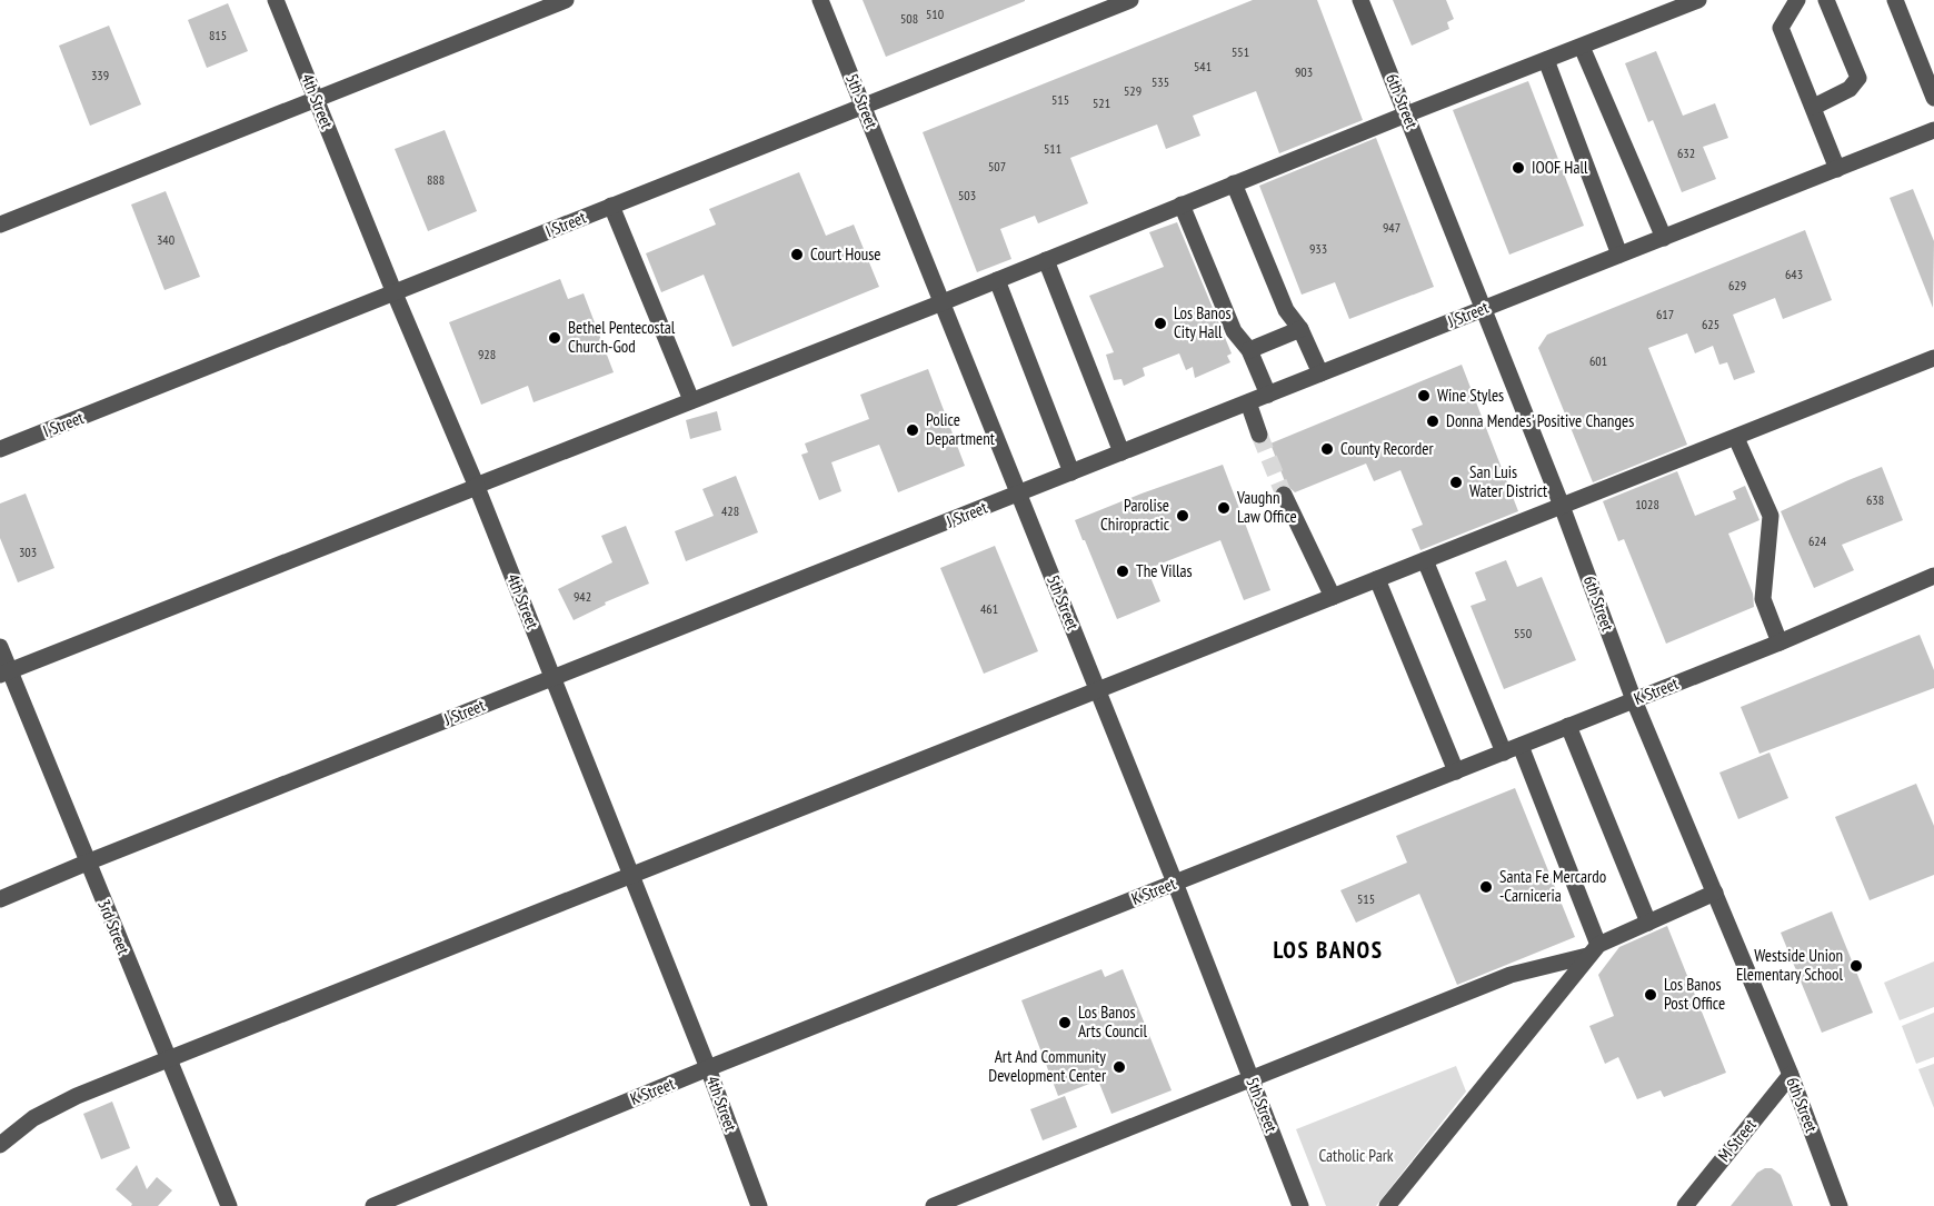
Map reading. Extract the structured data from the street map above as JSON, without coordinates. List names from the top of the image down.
{
  "streets": {
    "street": [
      "4th Street",
      "5th Street",
      "6th Street",
      "I Street",
      "J Street",
      "K Street",
      "3rd Street",
      "M Street"
    ]
  },
  "crossings": [
    ["4th Street", "I Street"],
    ["4th Street", "J Street"],
    ["4th Street", "K Street"],
    ["5th Street", "I Street"],
    ["5th Street", "J Street"],
    ["5th Street", "K Street"],
    ["6th Street", "J Street"],
    ["6th Street", "K Street"],
    ["6th Street", "M Street"],
    ["J Street", "3rd Street"]
  ],
  "districts": ["LOS BANOS"],
  "parks": ["Catholic Park"],
  "places": [
    "IOOF Hall",
    "Court House",
    "Los Banos City Hall",
    "Bethel Pentecostal Church-God",
    "Wine Styles",
    "Donna Mendes' Positive Changes",
    "Police Department",
    "County Recorder",
    "San Luis Water District",
    "Vaughn Law Office",
    "Parolise Chiropractic",
    "The Villas",
    "Santa Fe Mercardo -Carniceria",
    "Westside Union Elementary School",
    "Los Banos Post Office",
    "Los Banos Arts Council",
    "Art And Community Development Center"
  ],
  "house_numbers": [
    "510",
    "508",
    "815",
    "551",
    "541",
    "903",
    "339",
    "535",
    "529",
    "515",
    "521",
    "511",
    "632",
    "507",
    "888",
    "503",
    "947",
    "340",
    "933",
    "643",
    "629",
    "617",
    "625",
    "928",
    "601",
    "638",
    "1028",
    "428",
    "624",
    "303",
    "942",
    "461",
    "550",
    "515"
  ]
}
